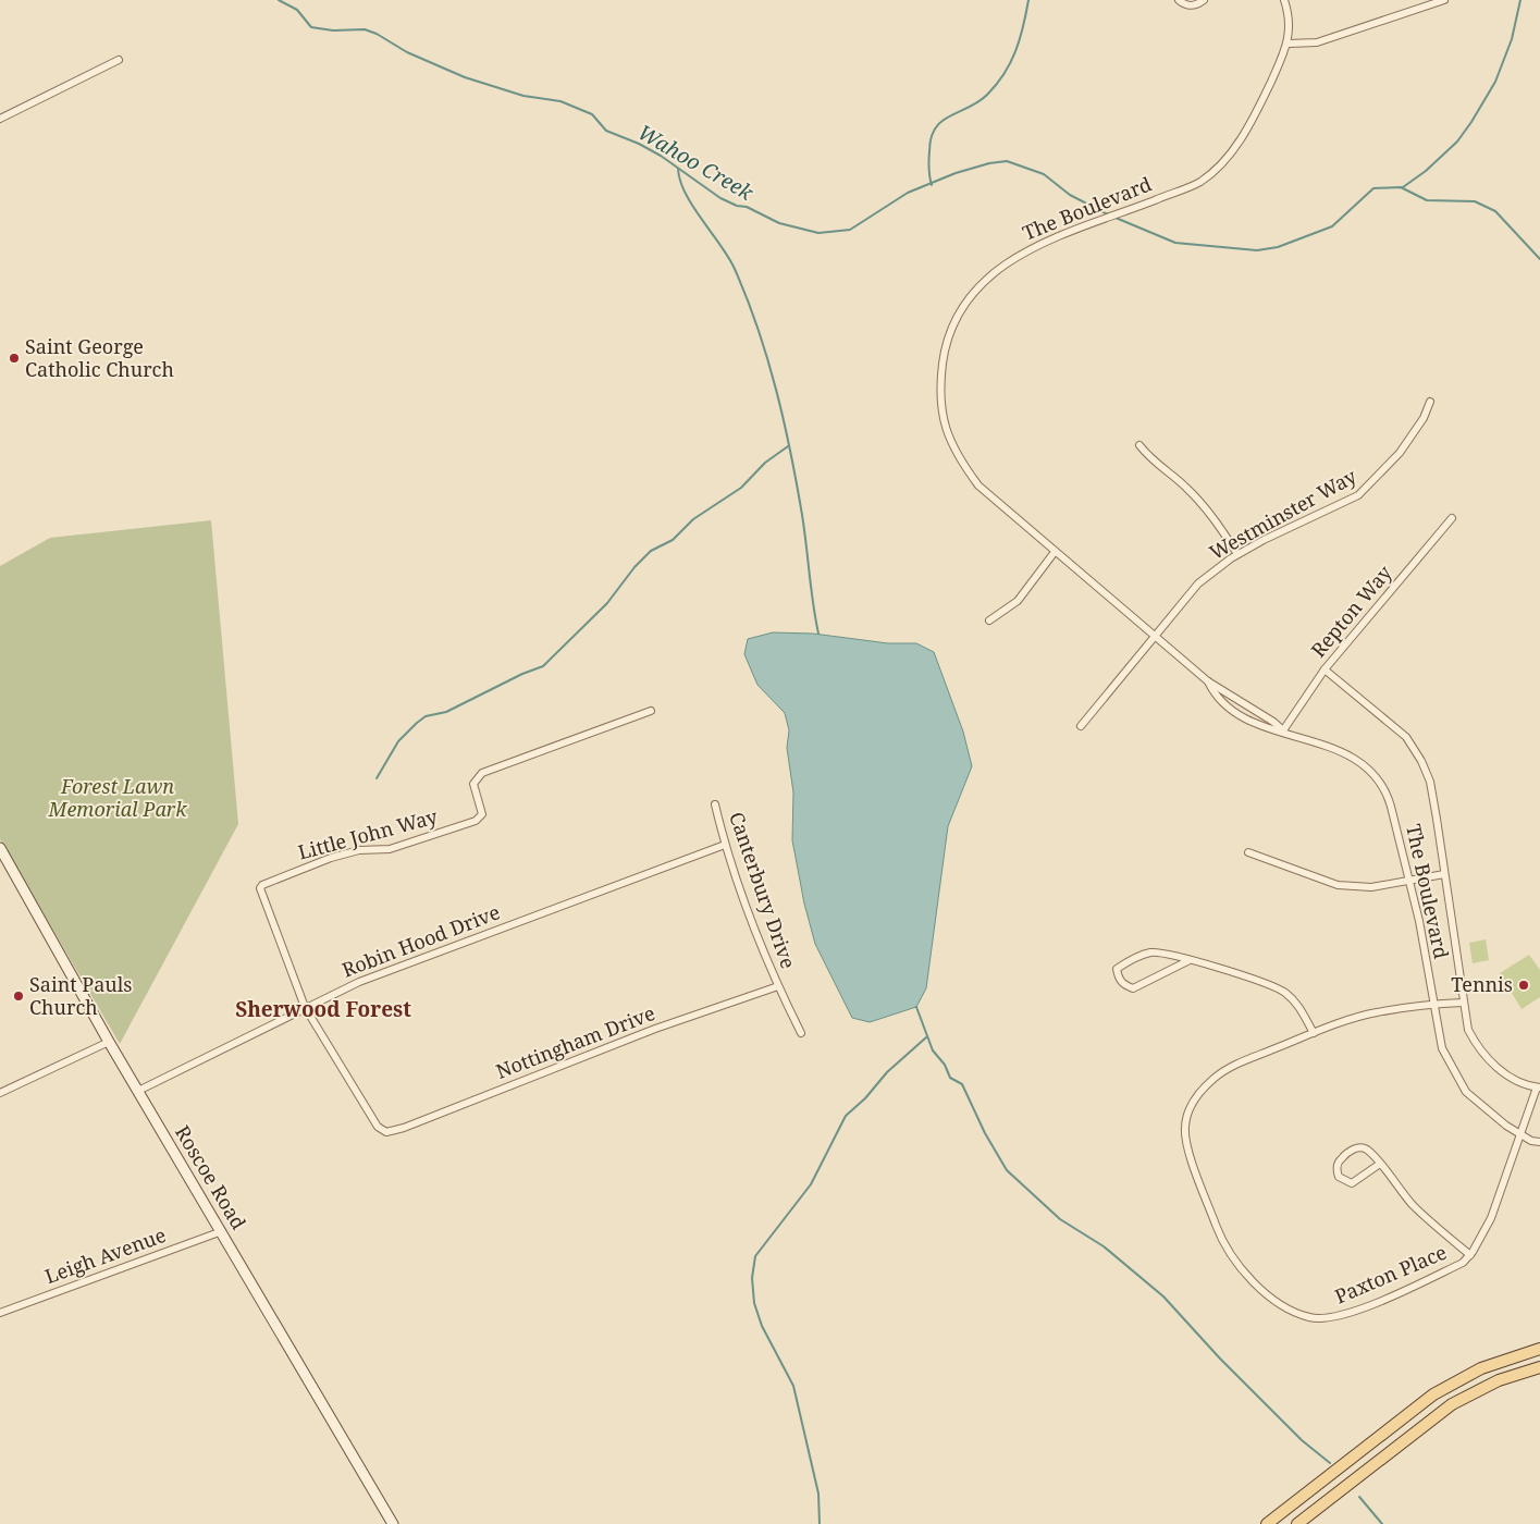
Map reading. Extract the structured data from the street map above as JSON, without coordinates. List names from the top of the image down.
{
  "streets": {
    "main road": ["Roscoe Road"],
    "street": [
      "The Boulevard",
      "Westminster Way",
      "Repton Way",
      "Little John Way",
      "Canterbury Drive",
      "Robin Hood Drive",
      "Nottingham Drive",
      "Leigh Avenue",
      "Paxton Place"
    ]
  },
  "crossings": [
    ["The Boulevard", "Westminster Way"],
    ["The Boulevard", "Repton Way"],
    ["The Boulevard", "Paxton Place"],
    ["Little John Way", "Robin Hood Drive"],
    ["Little John Way", "Nottingham Drive"],
    ["Canterbury Drive", "Robin Hood Drive"],
    ["Canterbury Drive", "Nottingham Drive"],
    ["Robin Hood Drive", "Nottingham Drive"],
    ["Robin Hood Drive", "Roscoe Road"],
    ["Roscoe Road", "Leigh Avenue"]
  ],
  "districts": ["Sherwood Forest"],
  "water": ["Wahoo Creek"],
  "parks": ["Forest Lawn Memorial Park"],
  "places": ["Saint George Catholic Church", "Tennis", "Saint Pauls Church"]
}
